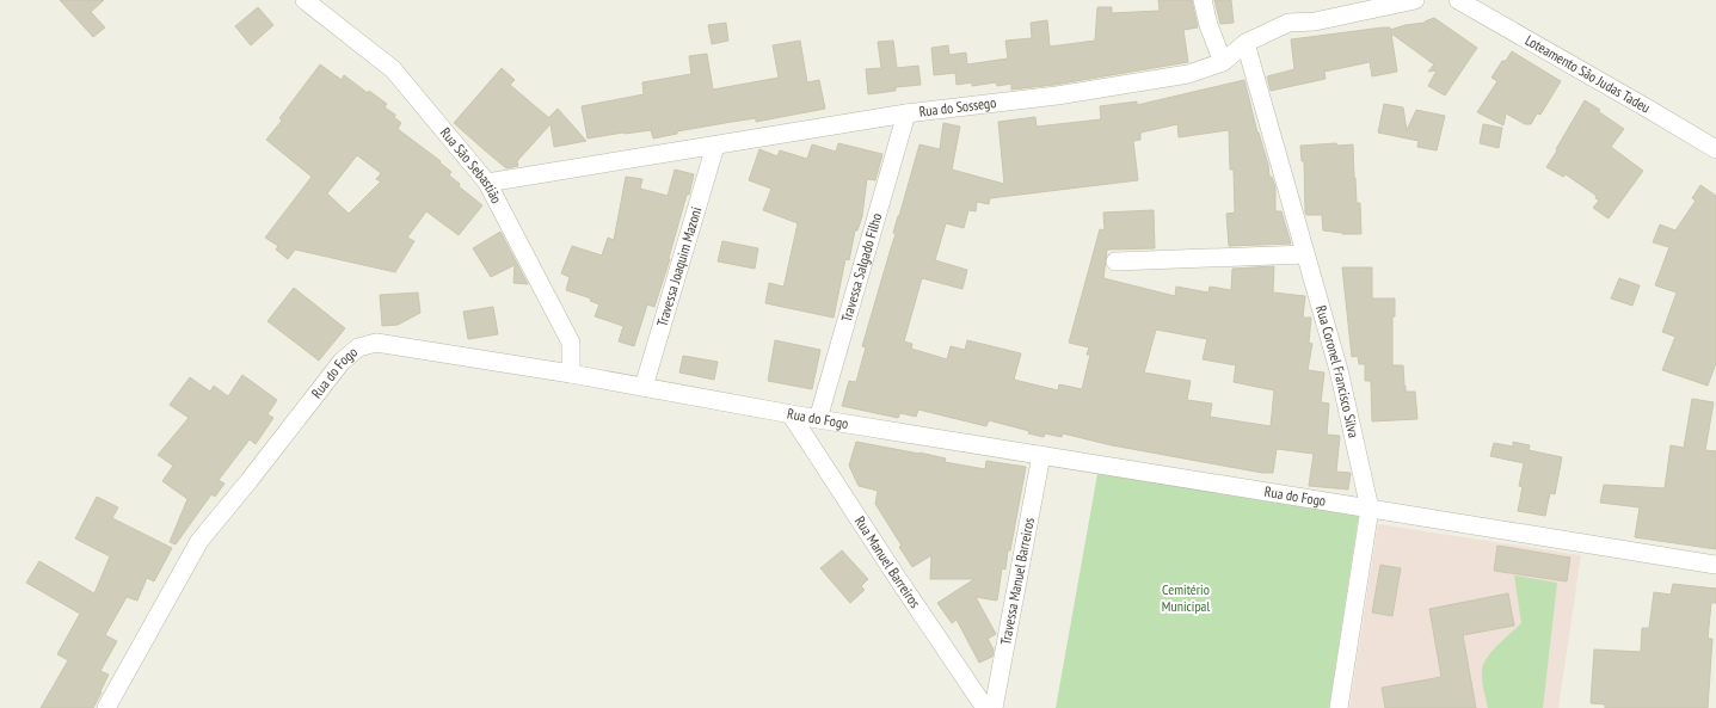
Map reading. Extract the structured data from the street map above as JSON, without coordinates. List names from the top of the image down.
{
  "streets": {
    "street": [
      "Loteamento São Judas Tadeu",
      "Rua do Sossego",
      "Rua São Sebastião",
      "Travessa Joaquim Mazoni",
      "Travessa Salgado Filho",
      "Rua Coronel Francisco Silva",
      "Rua do Fogo",
      "Rua Manuel Barreiros",
      "Travessa Manuel Barreiros"
    ]
  },
  "crossings": [
    ["Rua do Sossego", "Rua São Sebastião"],
    ["Rua do Sossego", "Travessa Joaquim Mazoni"],
    ["Rua do Sossego", "Travessa Salgado Filho"],
    ["Rua do Sossego", "Rua Coronel Francisco Silva"],
    ["Rua São Sebastião", "Rua do Fogo"],
    ["Travessa Joaquim Mazoni", "Rua do Fogo"],
    ["Travessa Salgado Filho", "Rua do Fogo"],
    ["Rua Coronel Francisco Silva", "Rua do Fogo"],
    ["Rua do Fogo", "Rua Manuel Barreiros"],
    ["Rua do Fogo", "Travessa Manuel Barreiros"]
  ],
  "parks": ["Cemitério Municipal"]
}
